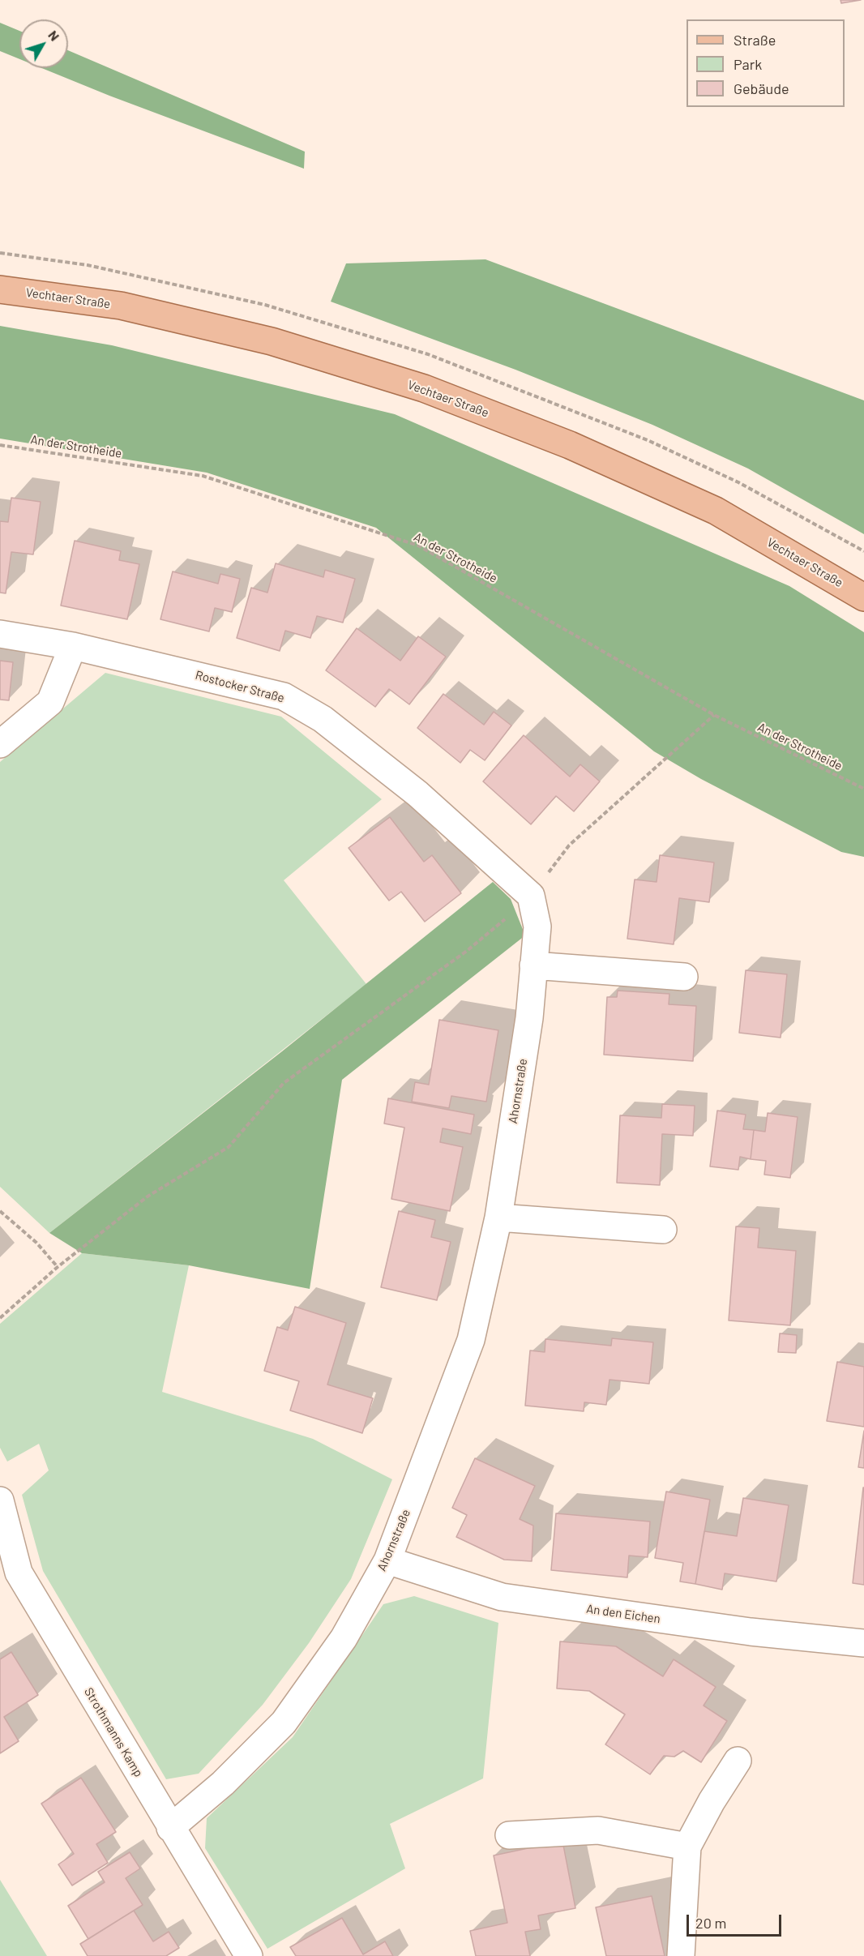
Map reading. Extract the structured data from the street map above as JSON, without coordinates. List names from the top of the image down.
{
  "streets": {
    "main road": ["Vechtaer Straße"],
    "street": [
      "Rostocker Straße",
      "Ahornstraße",
      "An den Eichen",
      "Strothmanns Kamp"
    ],
    "path": ["An der Strotheide"]
  },
  "crossings": [
    ["Rostocker Straße", "Ahornstraße"],
    ["Ahornstraße", "An den Eichen"],
    ["Ahornstraße", "Strothmanns Kamp"]
  ],
  "legend": ["Straße", "Park", "Gebäude"],
  "scale_bar": "20 m",
  "north": "top right"
}
